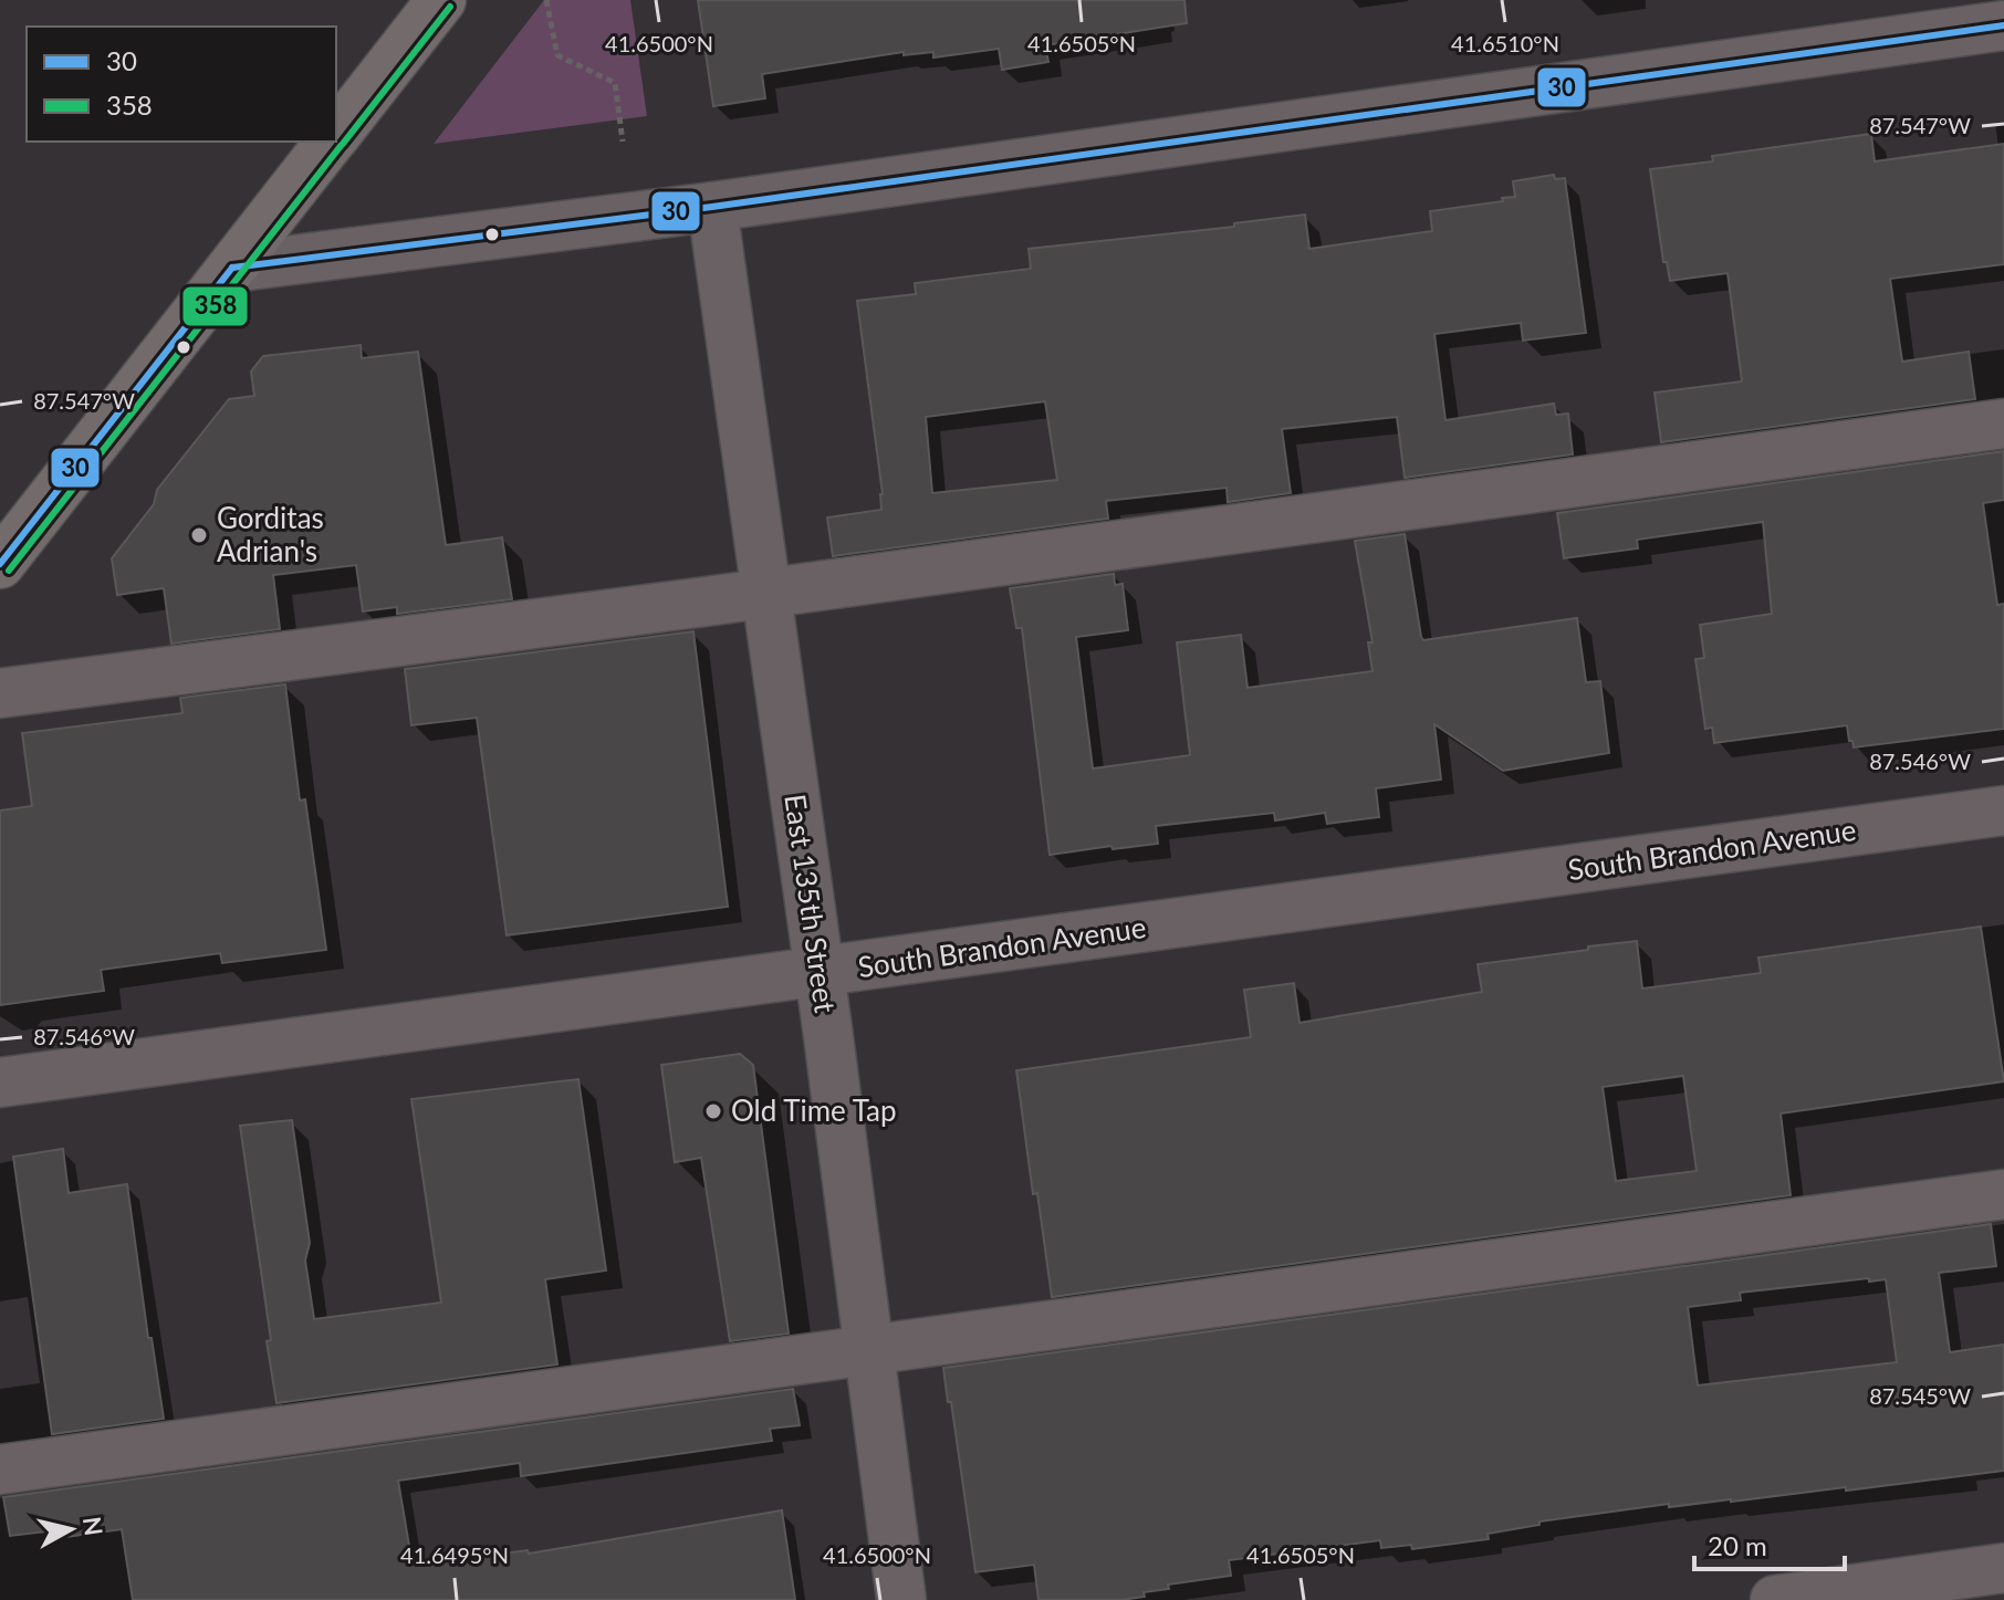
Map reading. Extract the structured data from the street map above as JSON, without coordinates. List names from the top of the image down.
{
  "streets": {
    "street": ["South Brandon Avenue", "East 135th Street"]
  },
  "crossings": [
    ["South Brandon Avenue", "East 135th Street"]
  ],
  "places": ["Gorditas Adrian's", "Old Time Tap"],
  "lines": ["transit line 358", "transit line 30"],
  "legend": ["30", "358"],
  "scale_bar": "20 m",
  "north": "right",
  "coordinates": [
    "41.6500°N",
    "41.6505°N",
    "41.6510°N",
    "87.547°W",
    "87.546°W",
    "87.545°W",
    "41.6495°N"
  ]
}
